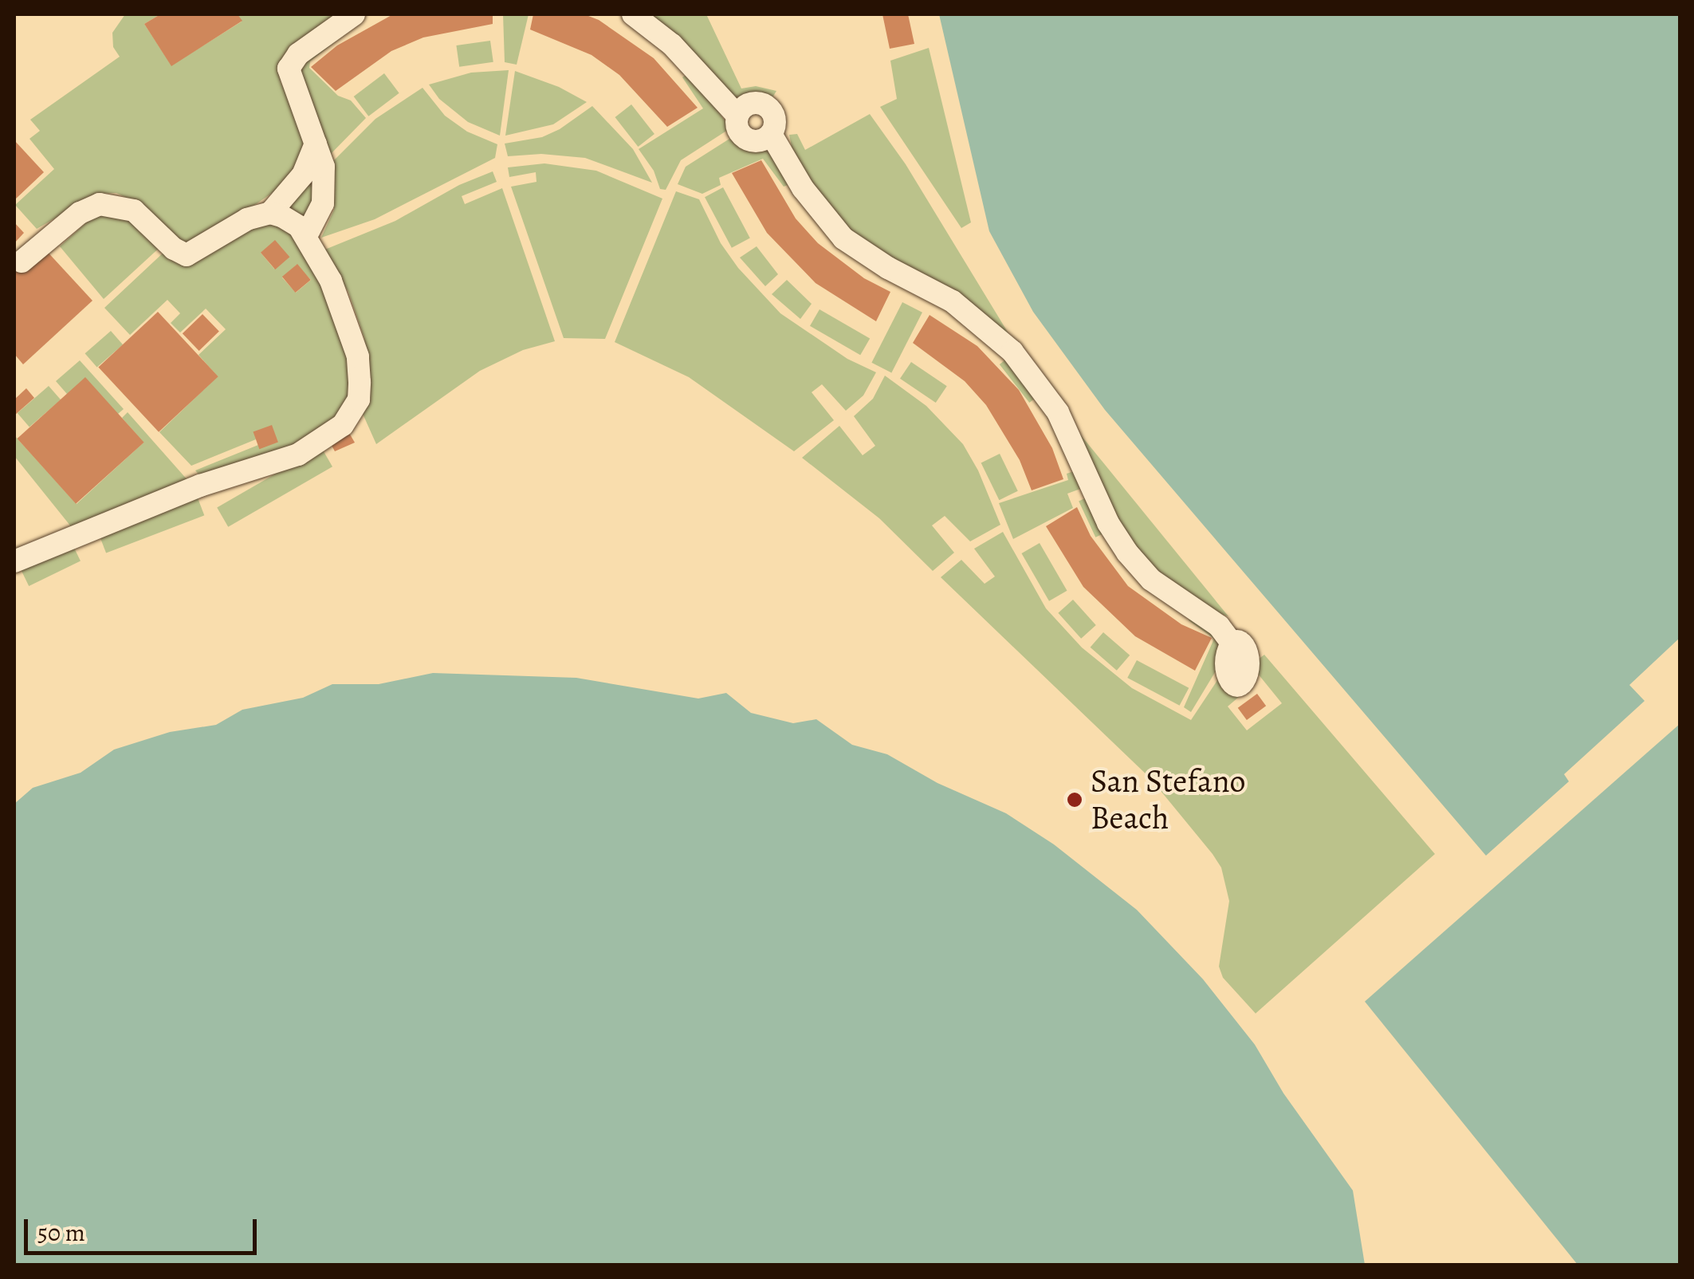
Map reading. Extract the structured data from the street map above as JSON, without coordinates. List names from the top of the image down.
{
  "places": ["San Stefano Beach"],
  "scale_bar": "50 m"
}
